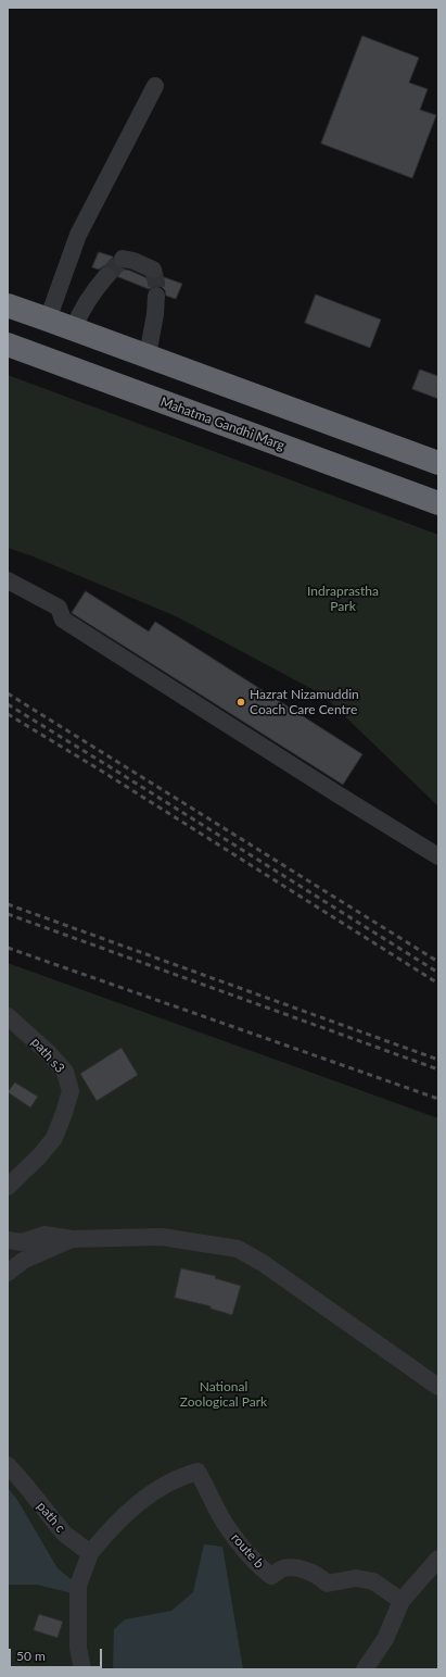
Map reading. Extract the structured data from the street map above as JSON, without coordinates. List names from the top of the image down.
{
  "streets": {
    "highway": ["Mahatma Gandhi Marg"],
    "street": ["path s3", "path c", "route b"]
  },
  "crossings": [
    ["path c", "route b"]
  ],
  "parks": ["Indraprastha Park", "National Zoological Park"],
  "places": ["Hazrat Nizamuddin Coach Care Centre"],
  "scale_bar": "50 m"
}
